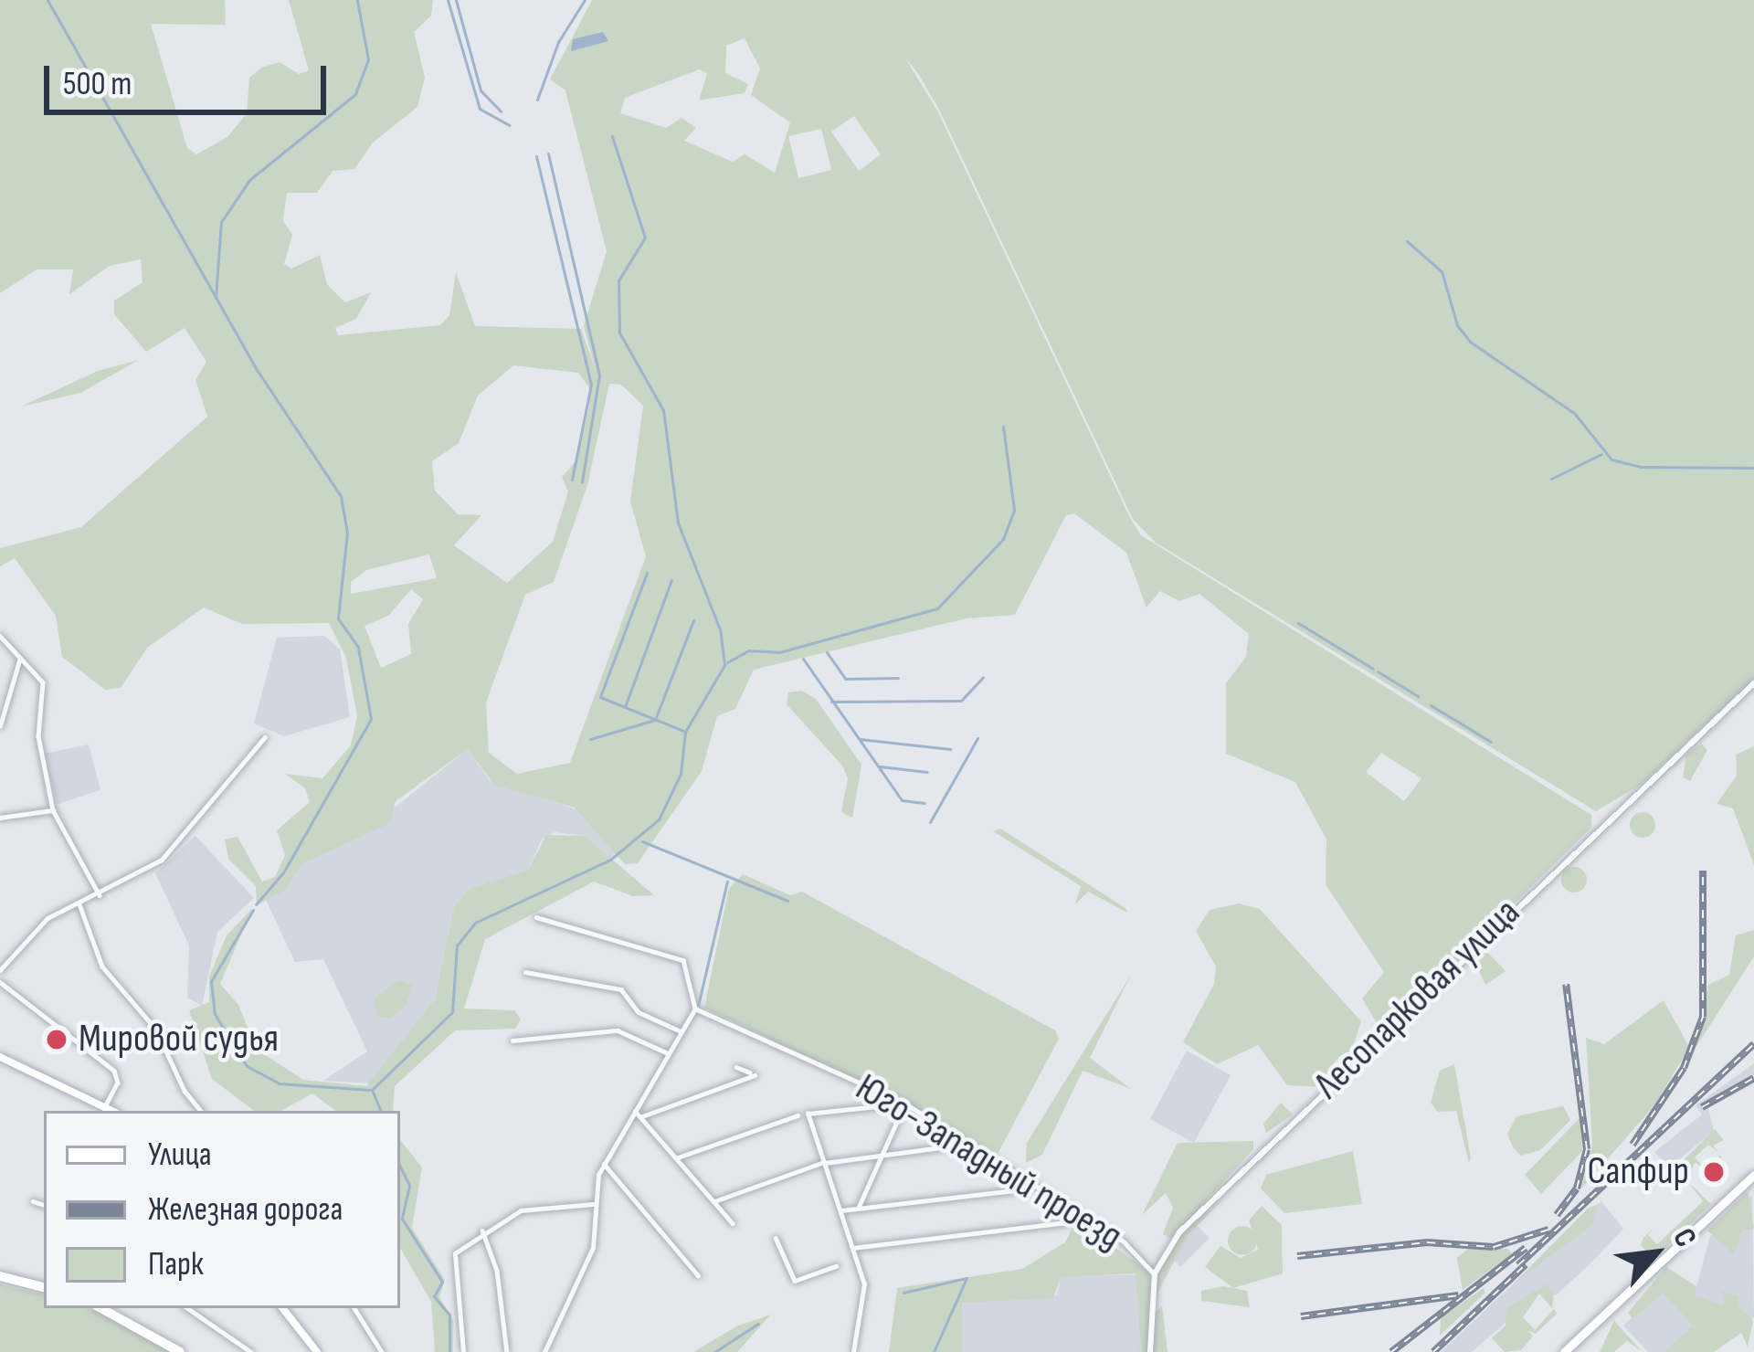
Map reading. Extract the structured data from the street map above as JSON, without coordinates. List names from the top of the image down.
{
  "streets": {
    "street": ["Лесопарковая улица", "Юго-Западный проезд"]
  },
  "crossings": [
    ["Лесопарковая улица", "Юго-Западный проезд"]
  ],
  "places": ["Мировой судья", "Сапфир"],
  "legend": ["Улица", "Железная дорога", "Парк"],
  "scale_bar": "500 m",
  "north": "top right"
}
